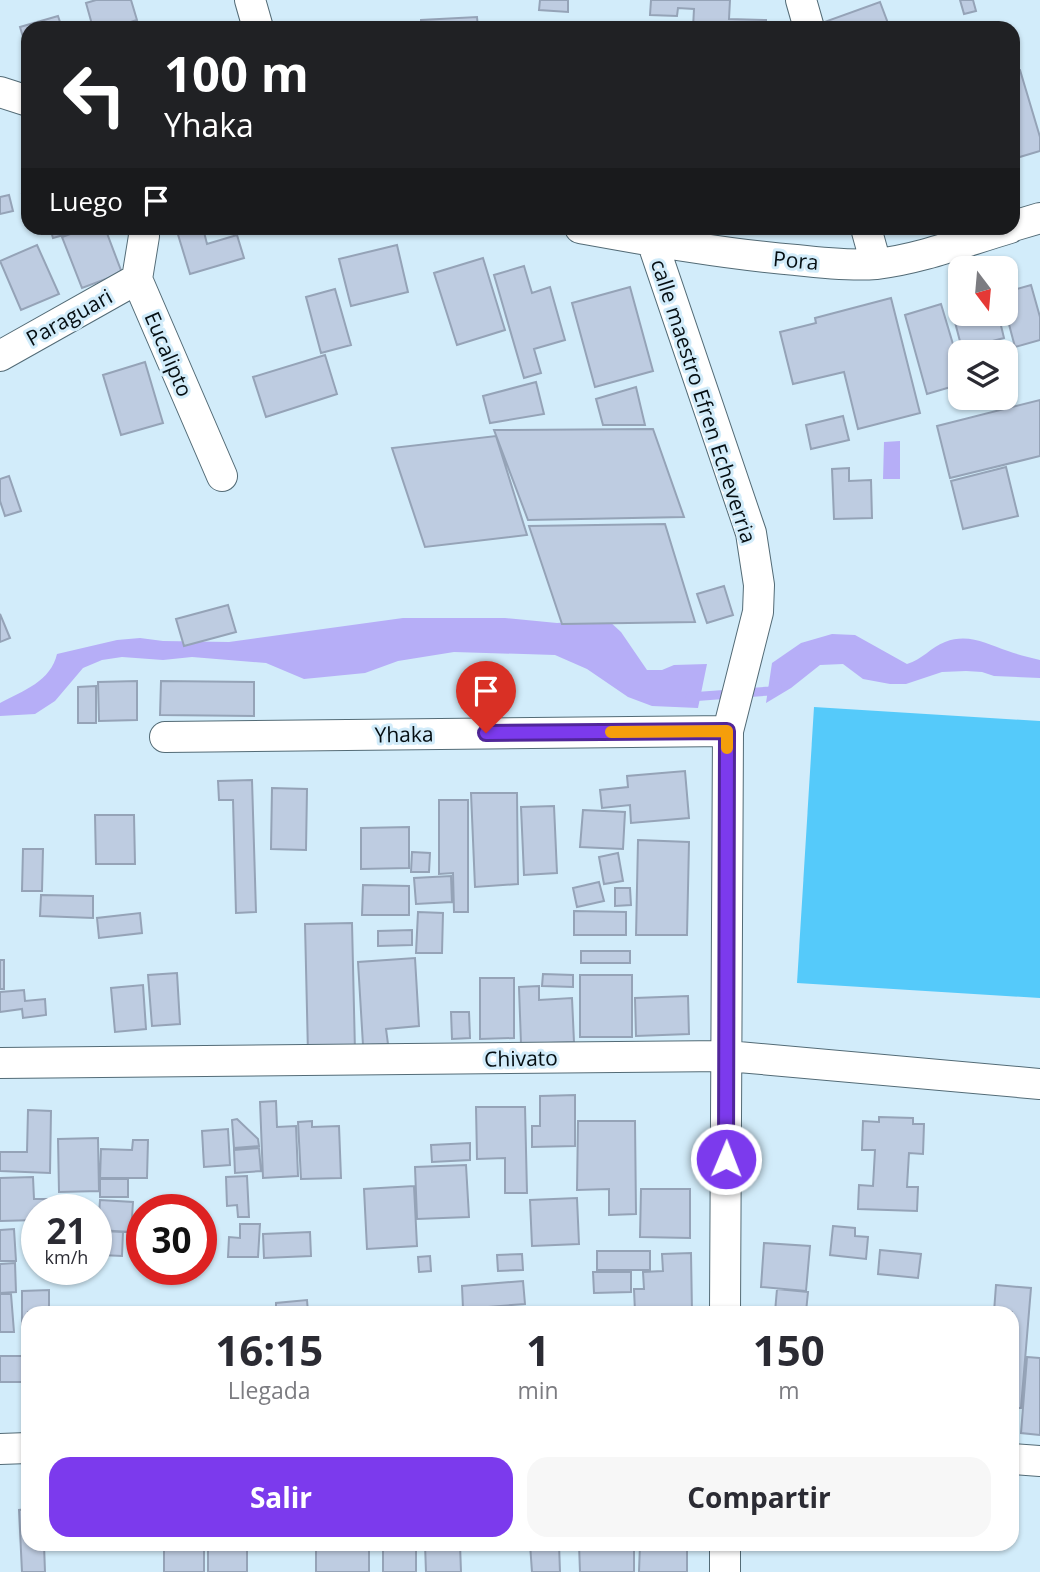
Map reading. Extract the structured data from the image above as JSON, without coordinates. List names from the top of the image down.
{
  "streets": {
    "street": [
      "Pora",
      "Paraguari",
      "Eucalipto",
      "calle maestro Efren Echeverria",
      "Yhaka",
      "Chivato"
    ]
  },
  "crossings": [
    ["Pora", "calle maestro Efren Echeverria"],
    ["Paraguari", "Eucalipto"],
    ["calle maestro Efren Echeverria", "Yhaka"],
    ["calle maestro Efren Echeverria", "Chivato"]
  ],
  "north": "bottom",
  "page": {
    "turn": ["100 m", "Yhaka"],
    "then": "Luego",
    "speed": "21 km/h",
    "limit": "30",
    "eta": [
      "16:15",
      "Llegada",
      "1",
      "min",
      "150",
      "m"
    ],
    "buttons": ["Salir", "Compartir"]
  }
}
